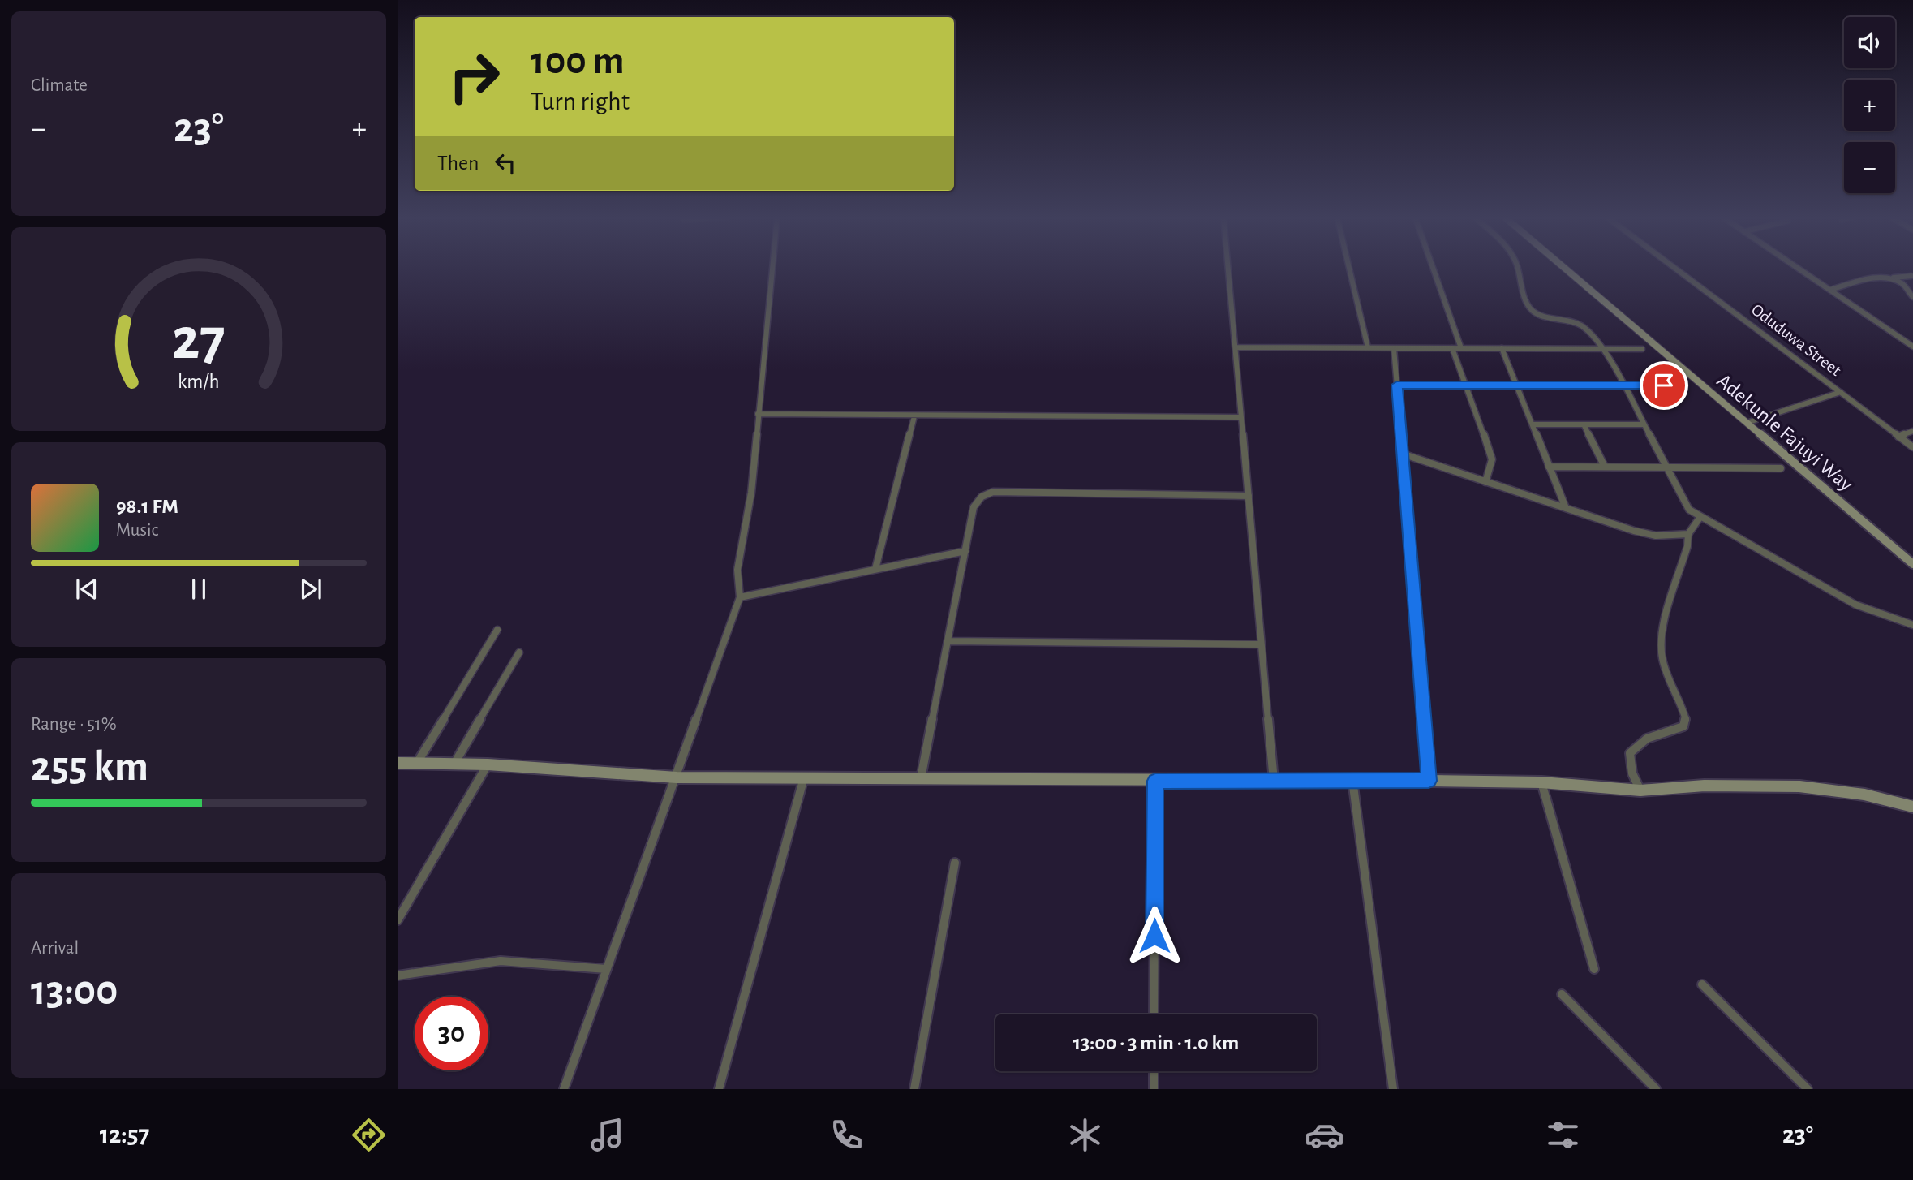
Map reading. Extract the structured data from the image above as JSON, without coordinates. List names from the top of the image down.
{
  "streets": {
    "street": ["Oduduwa Street", "Adekunle Fajuyi Way"]
  },
  "page": {
    "tile": [
      "Climate",
      ["Range · 51%", "255 km"],
      ["Arrival", "13:00"]
    ],
    "map_buttons": ["+", "−"],
    "turn": ["100 m", "Turn right"],
    "heat": ["−", "23°", "+"],
    "then": "Then",
    "song": ["98.1 FM", "Music"],
    "limit": "30",
    "trip": "13:00 · 3 min · 1.0 km",
    "tabs": ["12:57", "23°"],
    "gauge": ["27", "km/h"]
  }
}
